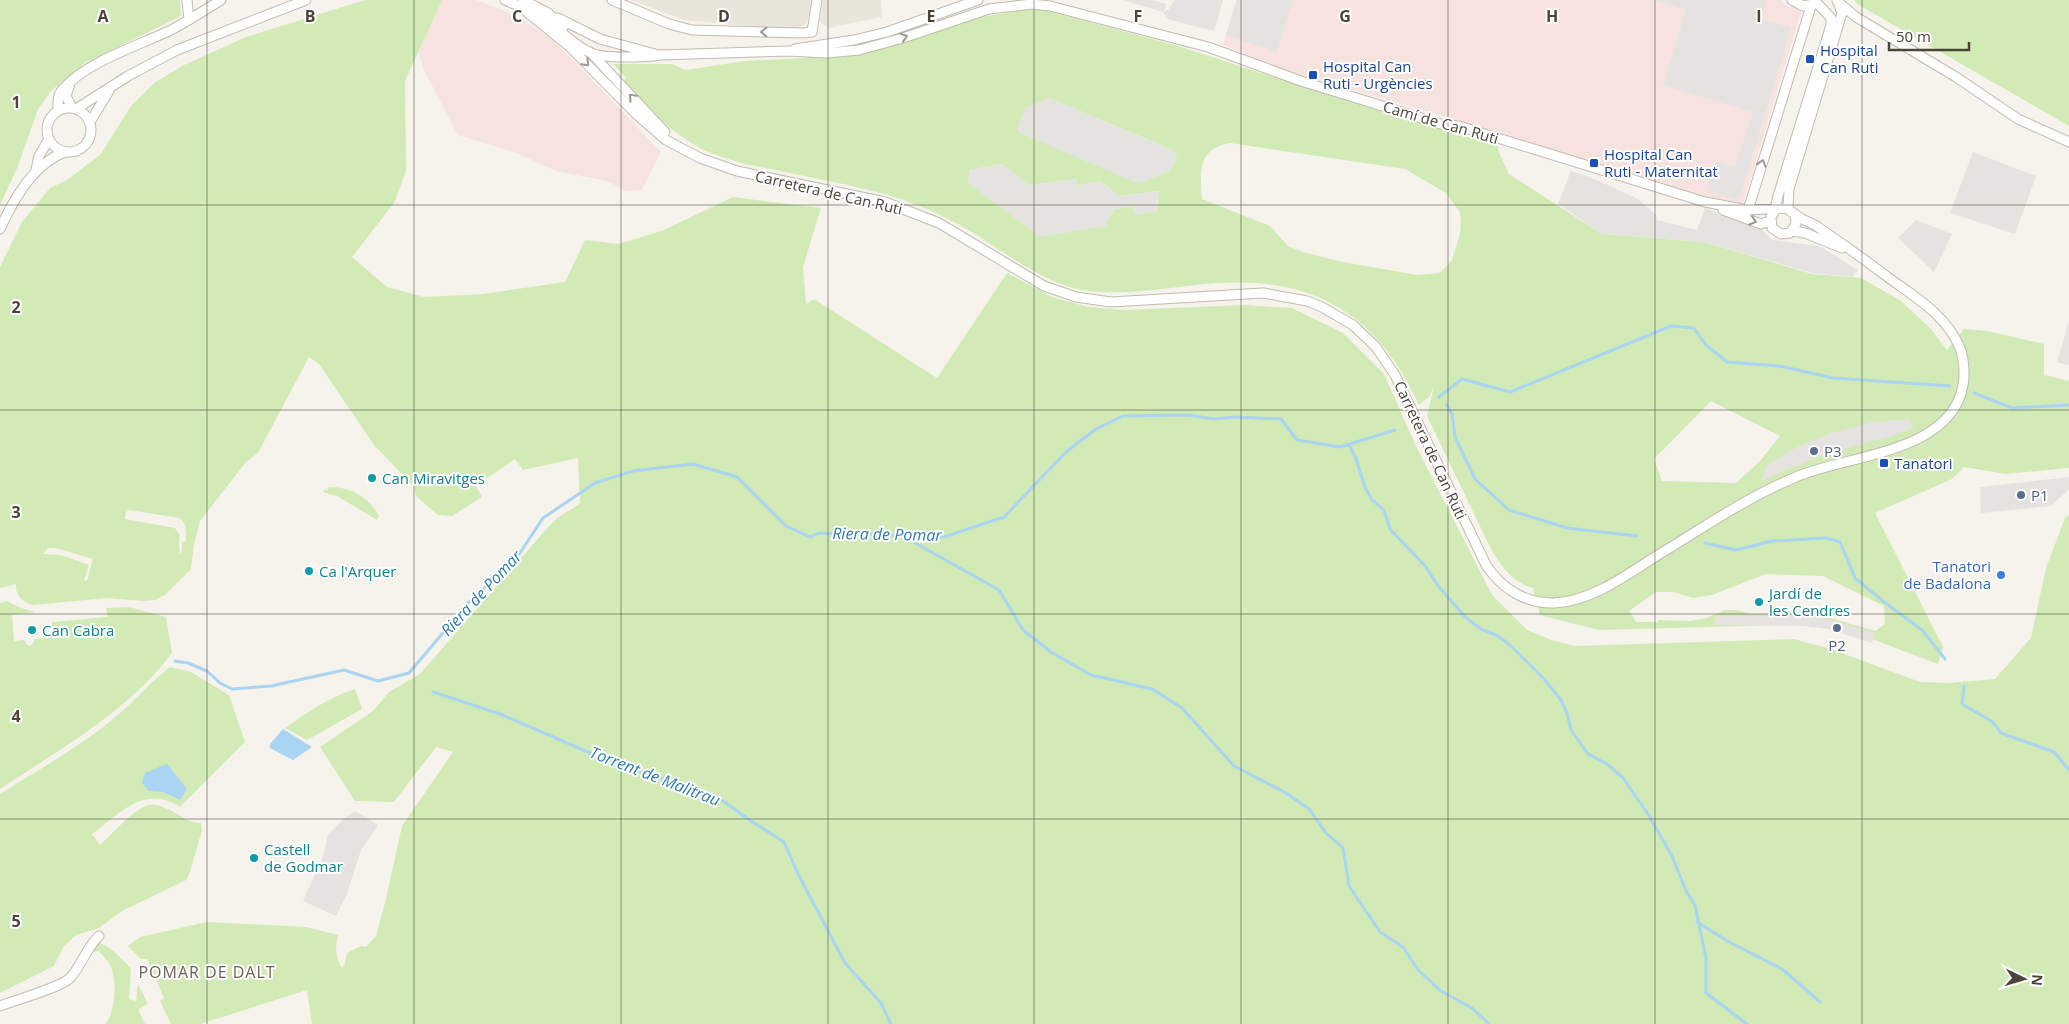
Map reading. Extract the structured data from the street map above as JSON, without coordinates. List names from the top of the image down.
{
  "streets": {
    "street": ["Camí de Can Ruti", "Carretera de Can Ruti"]
  },
  "crossings": [
    ["Camí de Can Ruti", "Carretera de Can Ruti"]
  ],
  "districts": ["POMAR DE DALT"],
  "water": ["Riera de Pomar", "Torrent de Malitrau"],
  "places": {
    "transit": [
      "Hospital Can Ruti",
      "Hospital Can Ruti - Urgències",
      "Hospital Can Ruti - Maternitat",
      "Tanatori"
    ],
    "other": [
      "P3",
      "Can Miravitges",
      "P1",
      "Ca l'Arquer",
      "Tanatori de Badalona",
      "Jardí de les Cendres",
      "P2",
      "Can Cabra",
      "Castell de Godmar"
    ]
  },
  "scale_bar": "50 m",
  "north": "right",
  "grid": {
    "columns": [
      "A",
      "B",
      "C",
      "D",
      "E",
      "F",
      "G",
      "H",
      "I"
    ],
    "rows": [
      "1",
      "2",
      "3",
      "4",
      "5"
    ]
  }
}
